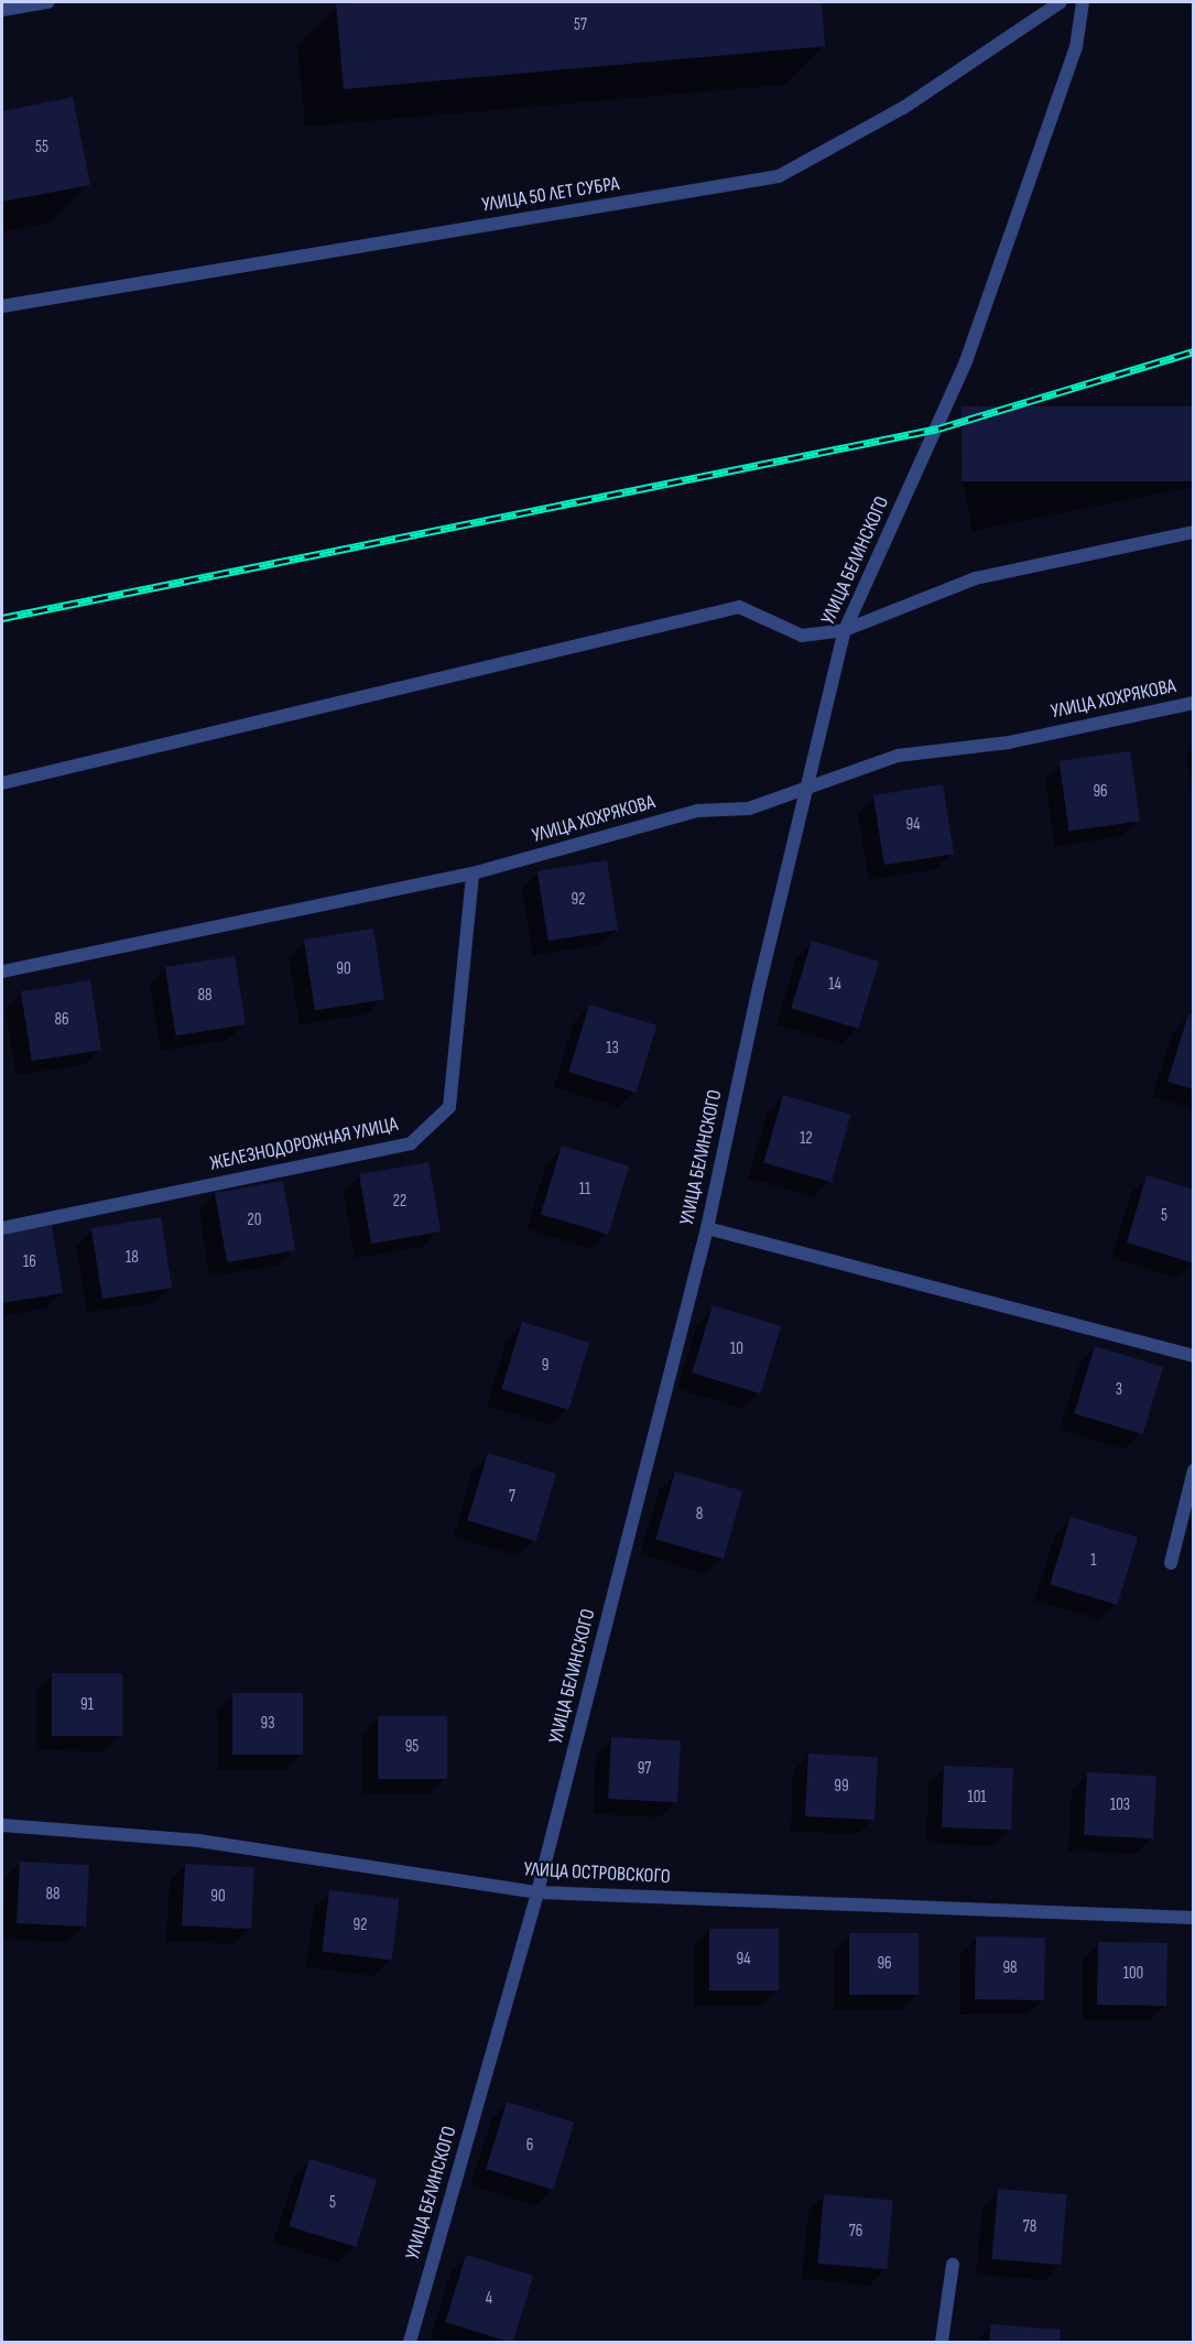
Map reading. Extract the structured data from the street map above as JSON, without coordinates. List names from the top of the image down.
{
  "streets": {
    "street": [
      "УЛИЦА 50 ЛЕТ СУБРА",
      "УЛИЦА БЕЛИНСКОГО",
      "УЛИЦА ХОХРЯКОВА",
      "ЖЕЛЕЗНОДОРОЖНАЯ УЛИЦА",
      "УЛИЦА ОСТРОВСКОГО"
    ]
  },
  "crossings": [
    ["УЛИЦА БЕЛИНСКОГО", "УЛИЦА ХОХРЯКОВА"],
    ["УЛИЦА БЕЛИНСКОГО", "УЛИЦА ОСТРОВСКОГО"],
    ["УЛИЦА ХОХРЯКОВА", "ЖЕЛЕЗНОДОРОЖНАЯ УЛИЦА"]
  ],
  "house_numbers": [
    "57",
    "55",
    "96",
    "94",
    "92",
    "90",
    "14",
    "88",
    "86",
    "13",
    "12",
    "11",
    "22",
    "5",
    "20",
    "18",
    "16",
    "10",
    "9",
    "3",
    "7",
    "8",
    "1",
    "91",
    "93",
    "95",
    "97",
    "99",
    "101",
    "103",
    "88",
    "90",
    "92",
    "94",
    "96",
    "98",
    "100",
    "6",
    "5",
    "78",
    "76",
    "4"
  ]
}
